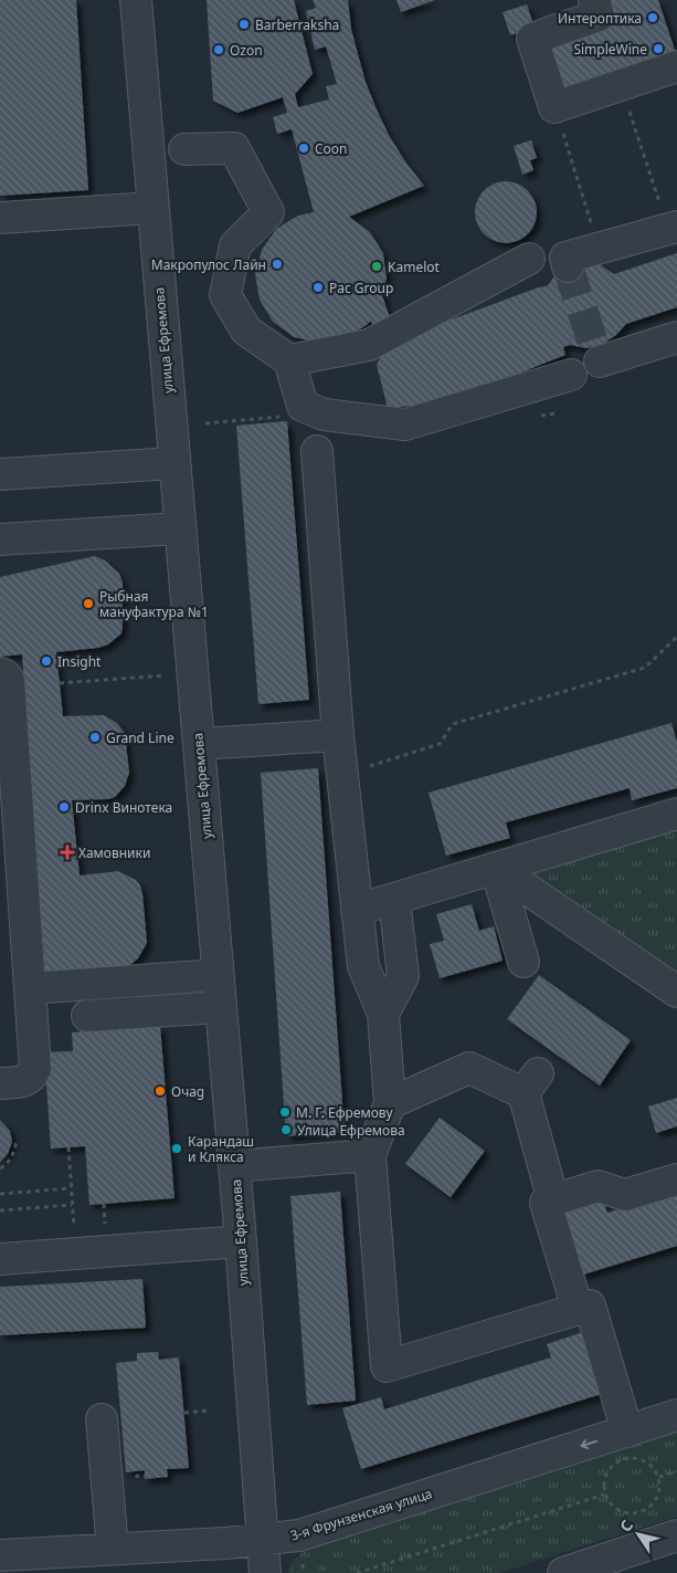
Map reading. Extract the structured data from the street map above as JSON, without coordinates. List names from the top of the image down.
{
  "streets": {
    "street": ["улица Ефремова", "3-я Фрунзенская улица"]
  },
  "crossings": [
    ["улица Ефремова", "3-я Фрунзенская улица"]
  ],
  "one_way": ["3-я Фрунзенская улица"],
  "places": {
    "other": [
      "Интероптика",
      "Barberraksha",
      "SimpleWine",
      "Ozon",
      "Coon",
      "Макропулос Лайн",
      "Kamelot",
      "Pac Group",
      "Рыбная мануфактура №1",
      "Insight",
      "Grand Line",
      "Drinx Винотека",
      "Очаg",
      "М. Г. Ефремову",
      "Улица Ефремова",
      "Карандаш и Клякса"
    ],
    "health": ["Хамовники"]
  },
  "north": "top left"
}
